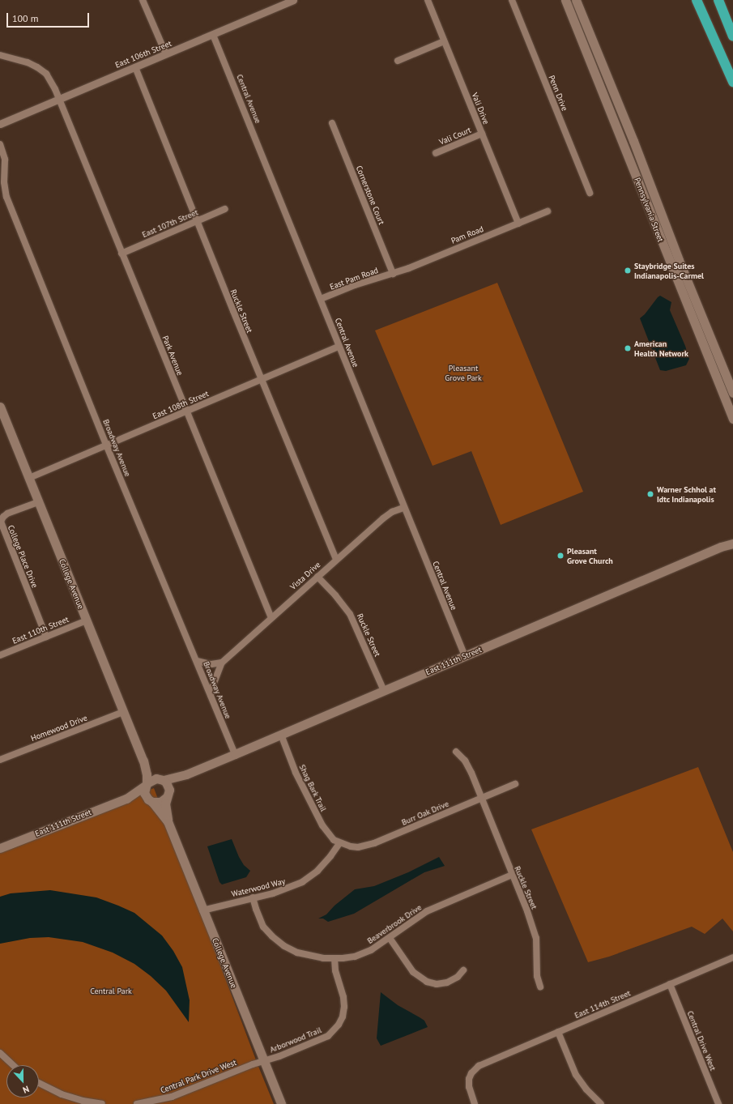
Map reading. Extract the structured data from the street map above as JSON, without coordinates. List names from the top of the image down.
{
  "streets": {
    "main road": ["Pennsylvania Street", "College Avenue", "East 111th Street"],
    "street": [
      "East 106th Street",
      "Penn Drive",
      "Central Avenue",
      "Vali Drive",
      "Vali Court",
      "Cornerstone Court",
      "East 107th Street",
      "Pam Road",
      "East Pam Road",
      "Ruckle Street",
      "Park Avenue",
      "East 108th Street",
      "Broadway Avenue",
      "College Place Drive",
      "Vista Drive",
      "East 110th Street",
      "Homewood Drive",
      "Shag Bark Trail",
      "Burr Oak Drive",
      "Waterwood Way",
      "Beaverbrook Drive",
      "East 114th Street",
      "Arborwood Trail",
      "Central Drive West",
      "Central Park Drive West"
    ]
  },
  "crossings": [
    ["East 106th Street", "Central Avenue"],
    ["East 106th Street", "Ruckle Street"],
    ["East 106th Street", "Park Avenue"],
    ["Central Avenue", "East Pam Road"],
    ["Central Avenue", "East 108th Street"],
    ["Central Avenue", "Vista Drive"],
    ["Central Avenue", "East 111th Street"],
    ["Vali Drive", "Vali Court"],
    ["Vali Drive", "Pam Road"],
    ["Cornerstone Court", "Pam Road"],
    ["Cornerstone Court", "East Pam Road"],
    ["East 107th Street", "Ruckle Street"],
    ["East 107th Street", "Park Avenue"],
    ["Pam Road", "East Pam Road"],
    ["Ruckle Street", "East 108th Street"],
    ["Ruckle Street", "Vista Drive"],
    ["Ruckle Street", "East 111th Street"],
    ["Ruckle Street", "Burr Oak Drive"],
    ["Ruckle Street", "Beaverbrook Drive"],
    ["Park Avenue", "East 108th Street"],
    ["Park Avenue", "Vista Drive"],
    ["East 108th Street", "Broadway Avenue"],
    ["East 108th Street", "College Avenue"],
    ["Broadway Avenue", "Vista Drive"],
    ["Broadway Avenue", "East 111th Street"],
    ["College Place Drive", "College Avenue"],
    ["College Place Drive", "East 110th Street"],
    ["College Avenue", "East 110th Street"],
    ["College Avenue", "East 111th Street"],
    ["College Avenue", "Homewood Drive"],
    ["College Avenue", "Waterwood Way"],
    ["College Avenue", "Arborwood Trail"],
    ["College Avenue", "Central Park Drive West"],
    ["East 111th Street", "Shag Bark Trail"],
    ["Shag Bark Trail", "Burr Oak Drive"],
    ["Shag Bark Trail", "Waterwood Way"],
    ["Burr Oak Drive", "Waterwood Way"],
    ["Waterwood Way", "Beaverbrook Drive"],
    ["Beaverbrook Drive", "Arborwood Trail"],
    ["East 114th Street", "Central Drive West"],
    ["Arborwood Trail", "Central Park Drive West"]
  ],
  "parks": ["Pleasant Grove Park", "Central Park"],
  "places": [
    "Staybridge Suites Indianapolis-Carmel",
    "American Health Network",
    "Warner Schhol at Idtc Indianapolis",
    "Pleasant Grove Church"
  ],
  "scale_bar": "100 m",
  "north": "bottom"
}
